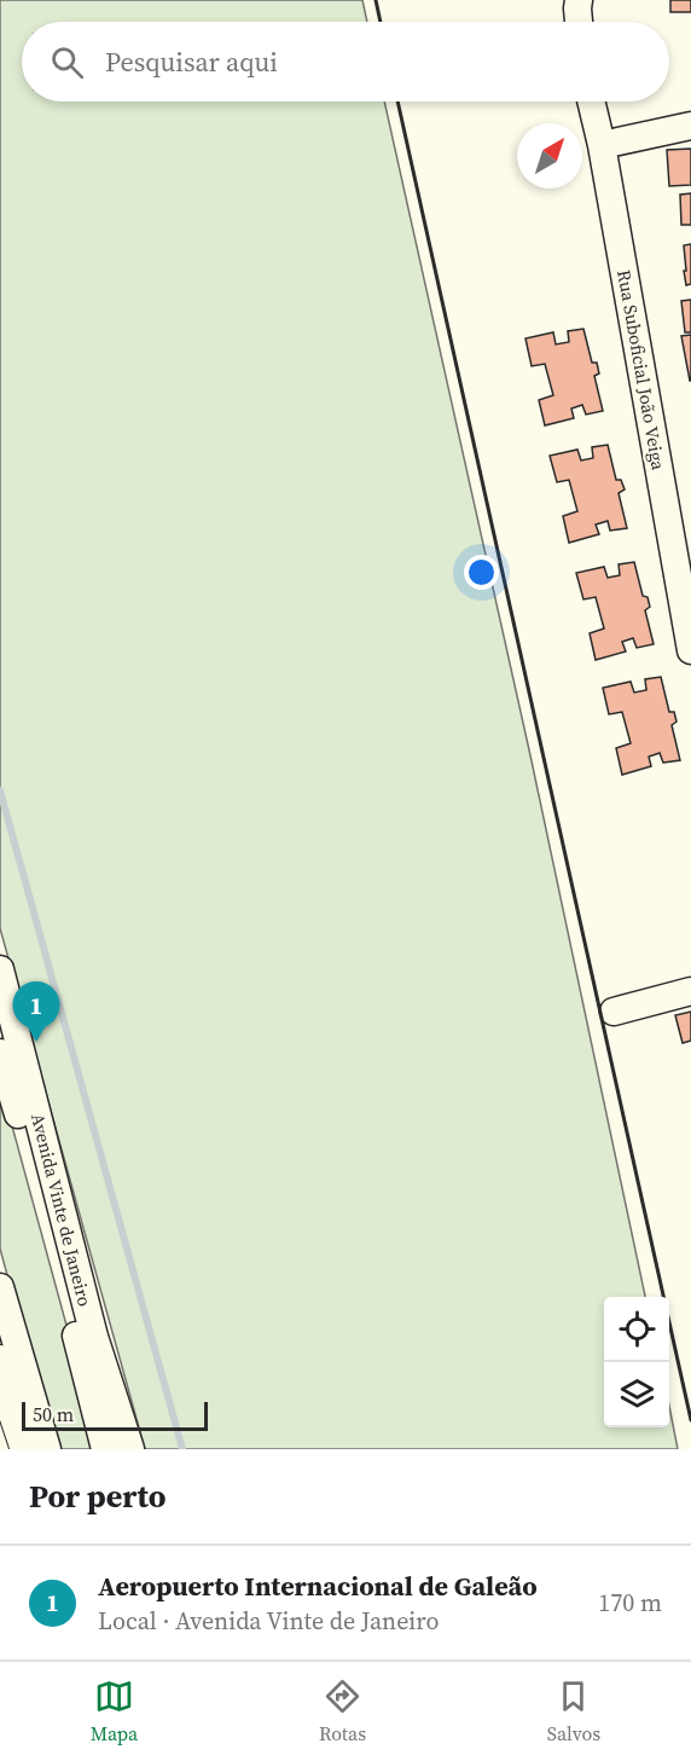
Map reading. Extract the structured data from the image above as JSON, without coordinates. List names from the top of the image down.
{
  "streets": {
    "street": ["Rua Suboficial João Veiga", "Avenida Vinte de Janeiro"]
  },
  "scale_bar": "50 m",
  "north": "top right",
  "page": {
    "search": "Pesquisar aqui",
    "pins": "1",
    "scale": "50 m",
    "heading": "Por perto",
    "list": [
      {
        "mark": "1",
        "name": "Aeropuerto Internacional de Galeão",
        "note": "Local · Avenida Vinte de Janeiro",
        "value": "170 m"
      }
    ],
    "nav": ["Mapa", "Rotas", "Salvos"]
  }
}
